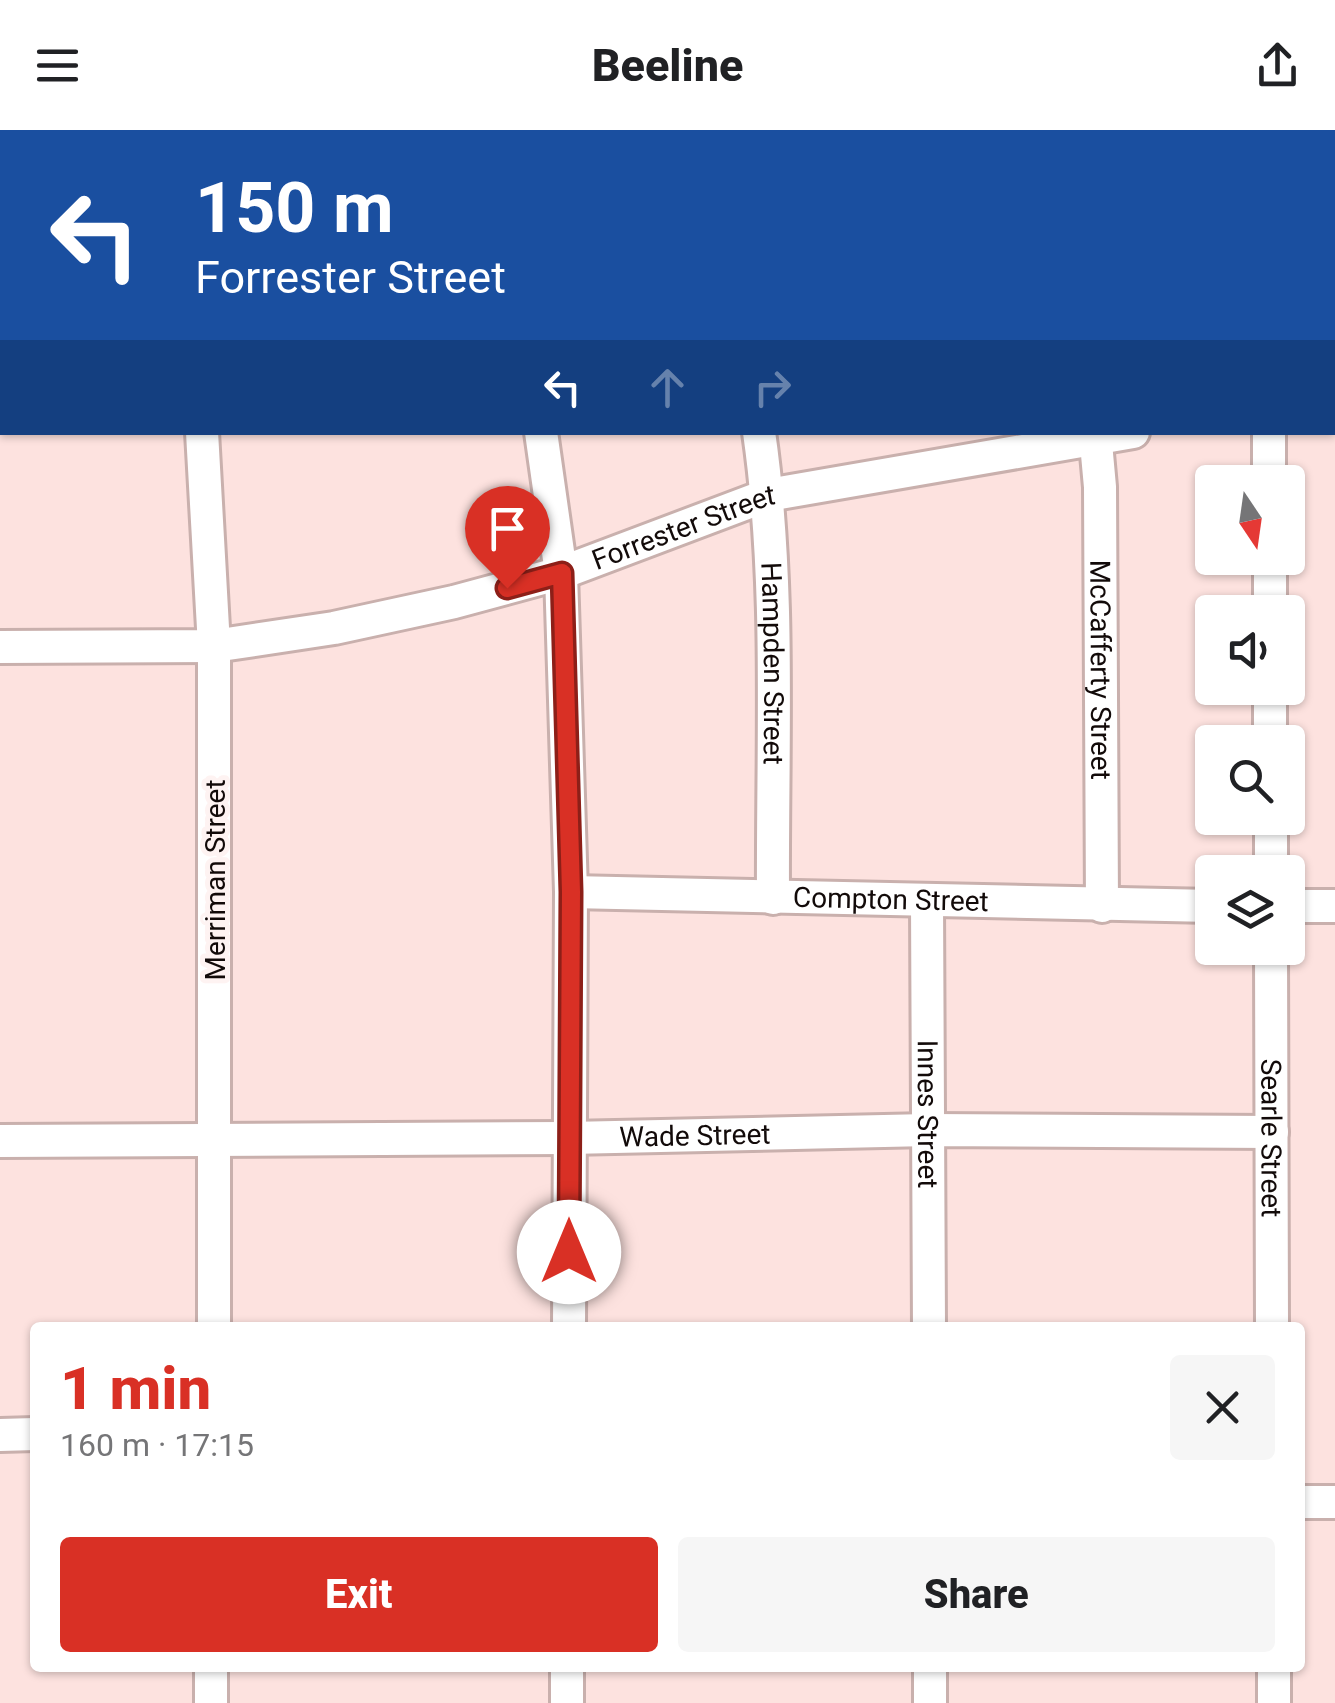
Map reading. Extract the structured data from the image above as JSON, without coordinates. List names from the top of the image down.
{
  "streets": {
    "street": [
      "Forrester Street",
      "Hampden Street",
      "McCafferty Street",
      "Merriman Street",
      "Compton Street",
      "Innes Street",
      "Wade Street",
      "Searle Street"
    ]
  },
  "crossings": [
    ["Forrester Street", "Hampden Street"],
    ["Forrester Street", "McCafferty Street"],
    ["Forrester Street", "Merriman Street"],
    ["Hampden Street", "Compton Street"],
    ["McCafferty Street", "Compton Street"],
    ["Merriman Street", "Wade Street"],
    ["Compton Street", "Innes Street"],
    ["Innes Street", "Wade Street"],
    ["Wade Street", "Searle Street"]
  ],
  "north": "bottom",
  "page": {
    "header": "Beeline",
    "turn": ["150 m", "Forrester Street"],
    "heading": ["1 min", "160 m · 17:15"],
    "buttons": ["Exit", "Share"]
  }
}
